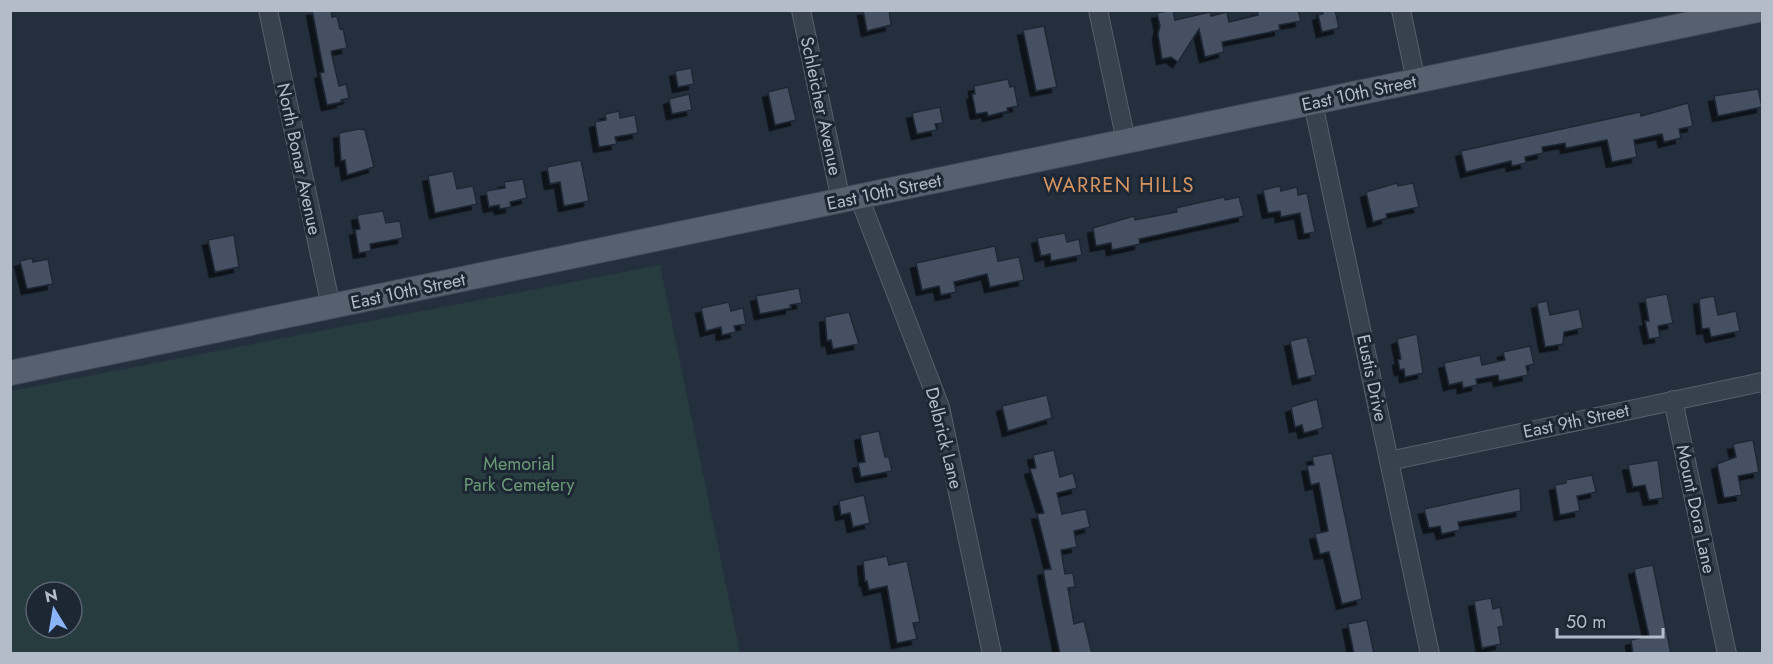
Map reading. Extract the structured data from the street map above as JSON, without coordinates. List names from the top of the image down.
{
  "streets": {
    "main road": ["East 10th Street"],
    "street": [
      "Schleicher Avenue",
      "North Bonar Avenue",
      "Eustis Drive",
      "East 9th Street",
      "Delbrick Lane",
      "Mount Dora Lane"
    ]
  },
  "crossings": [
    ["East 10th Street", "Schleicher Avenue"],
    ["East 10th Street", "North Bonar Avenue"],
    ["East 10th Street", "Eustis Drive"],
    ["East 10th Street", "Delbrick Lane"],
    ["Schleicher Avenue", "Delbrick Lane"],
    ["Eustis Drive", "East 9th Street"],
    ["East 9th Street", "Mount Dora Lane"]
  ],
  "districts": ["WARREN HILLS"],
  "parks": ["Memorial Park Cemetery"],
  "scale_bar": "50 m",
  "north": "top"
}
